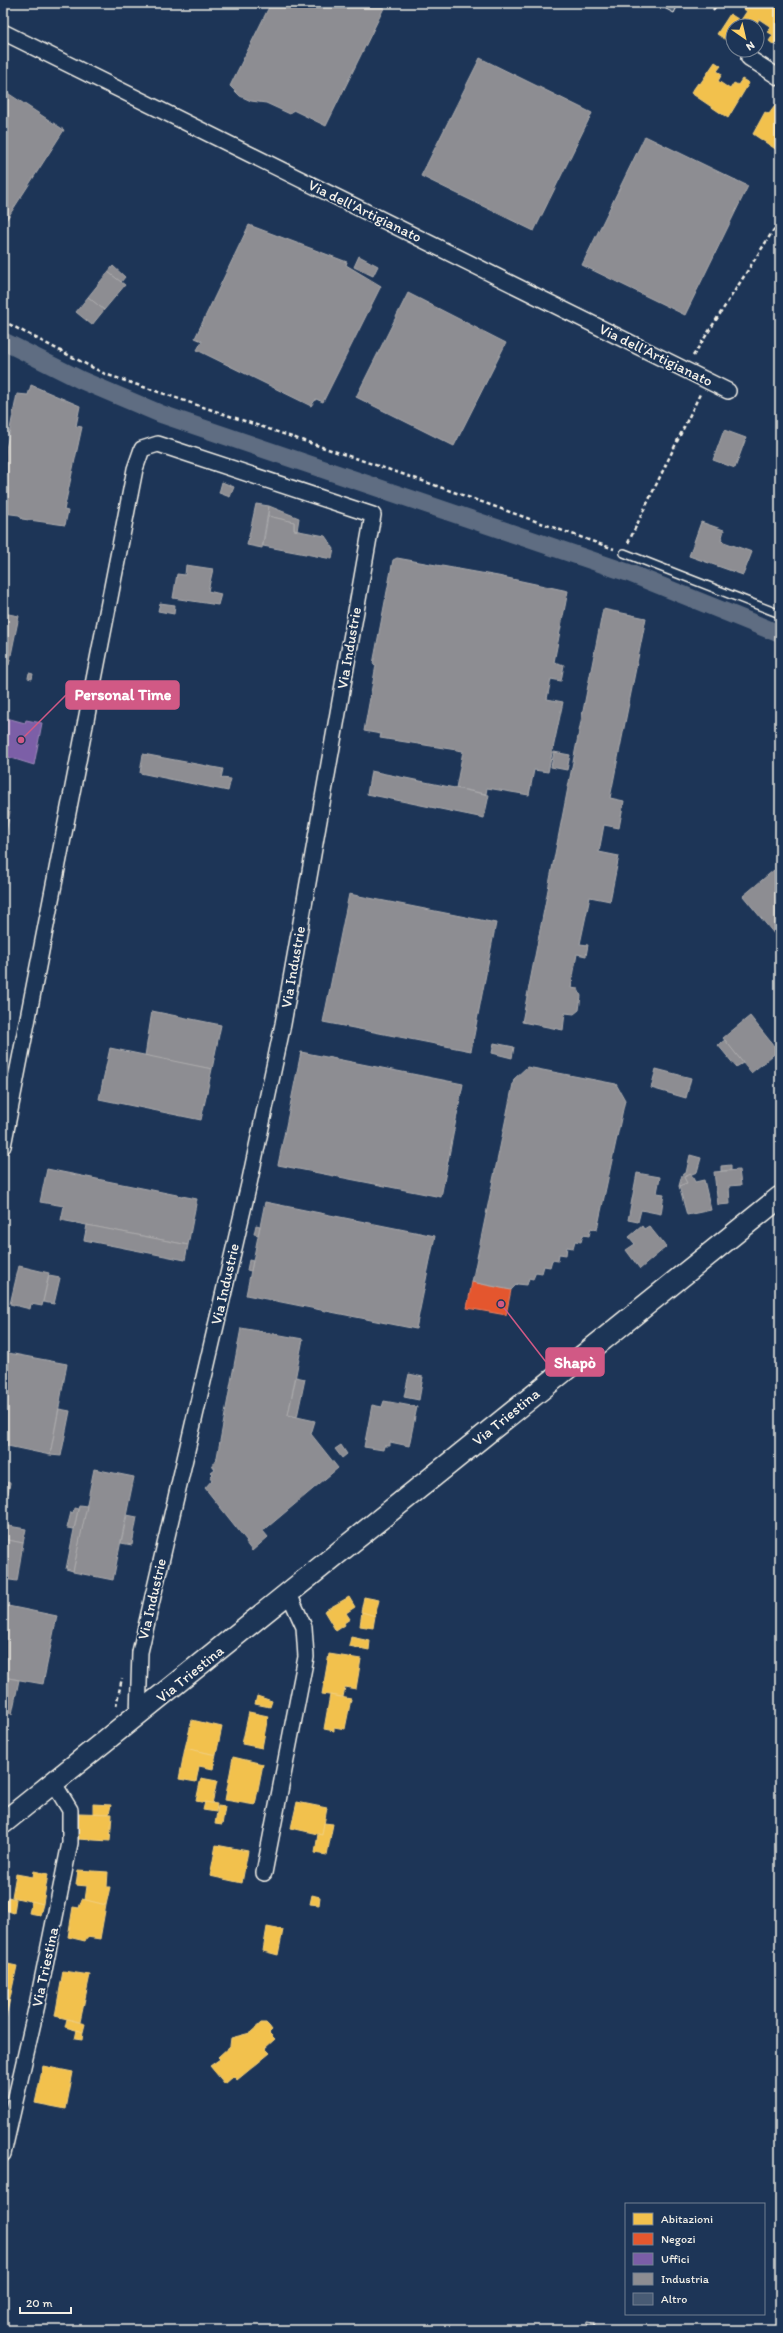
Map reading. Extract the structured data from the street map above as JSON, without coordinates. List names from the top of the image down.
{
  "streets": {
    "main road": ["Via Triestina"],
    "street": ["Via dell'Artigianato", "Via Industrie"]
  },
  "crossings": [
    ["Via Industrie", "Via Triestina"]
  ],
  "places": ["Personal Time", "Shapò"],
  "legend": [
    "Abitazioni",
    "Negozi",
    "Uffici",
    "Industria",
    "Altro"
  ],
  "scale_bar": "20 m",
  "north": "bottom right"
}
